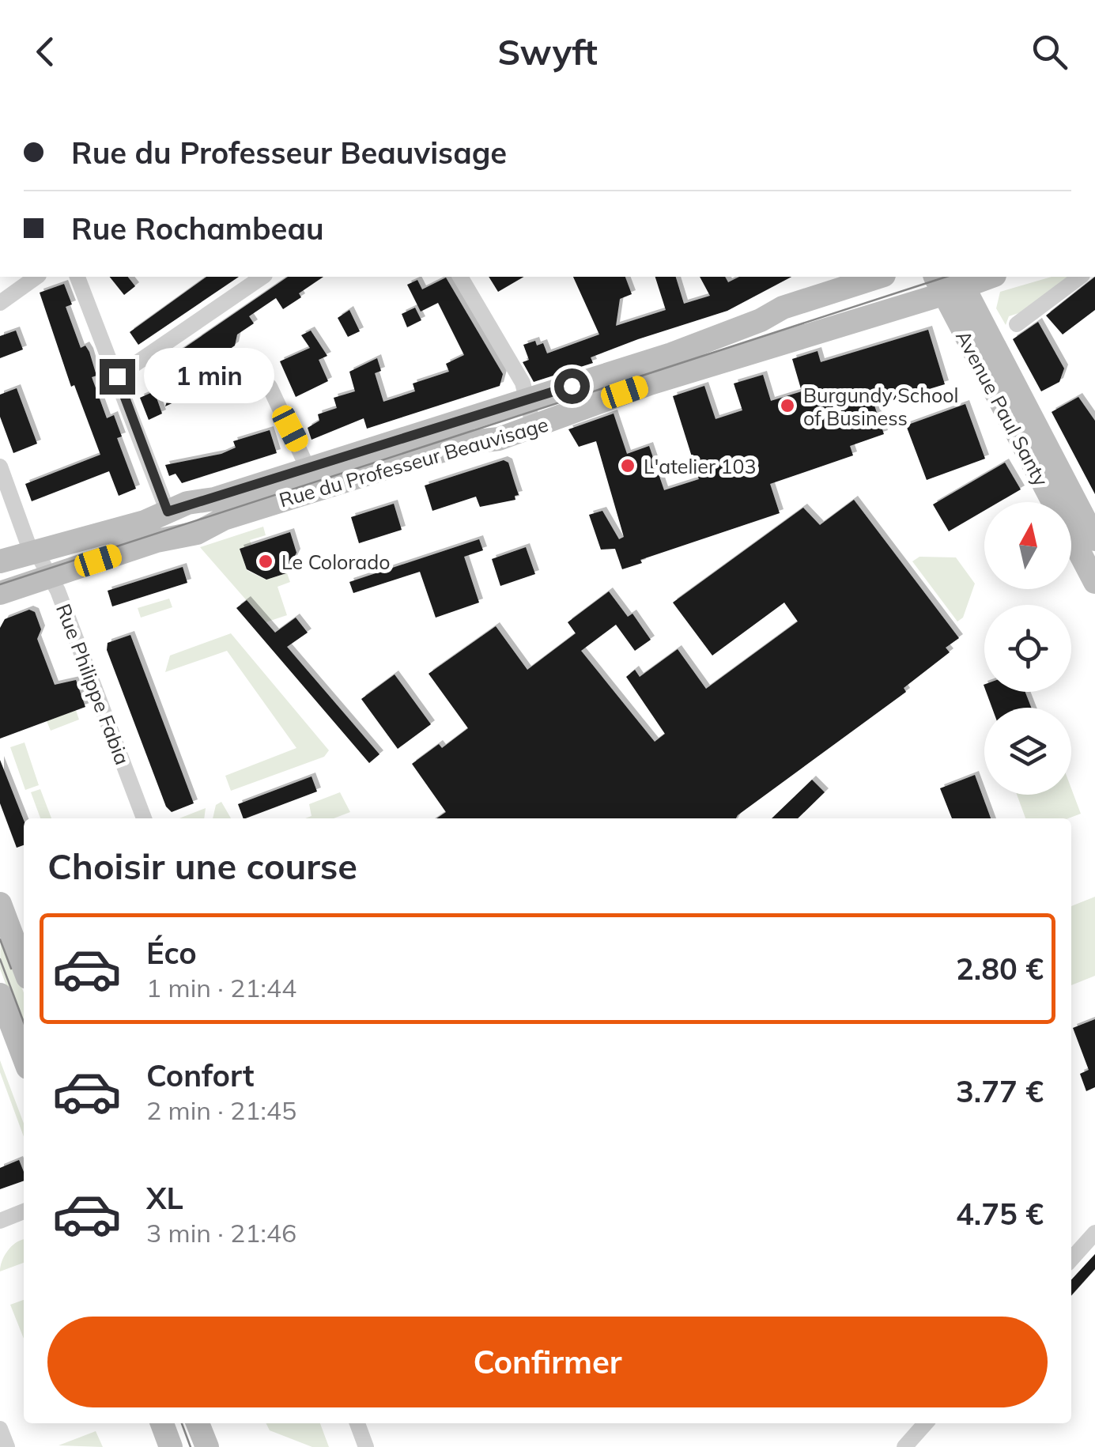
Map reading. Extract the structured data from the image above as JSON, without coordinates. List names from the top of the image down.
{
  "streets": {
    "street": ["Avenue Paul Santy", "Rue du Professeur Beauvisage", "Rue Philippe Fabia"]
  },
  "crossings": [
    ["Avenue Paul Santy", "Rue du Professeur Beauvisage"],
    ["Rue du Professeur Beauvisage", "Rue Philippe Fabia"]
  ],
  "places": ["Burgundy School of Business", "L'atelier 103", "Le Colorado"],
  "north": "top",
  "page": {
    "header": "Swyft",
    "banner": ["Rue du Professeur Beauvisage", "Rue Rochambeau"],
    "bubble": "1 min",
    "heading": "Choisir une course",
    "list": [
      {
        "name": "Éco",
        "note": "1 min · 21:44",
        "value": "2.80 €"
      },
      {
        "name": "Confort",
        "note": "2 min · 21:45",
        "value": "3.77 €"
      },
      {
        "name": "XL",
        "note": "3 min · 21:46",
        "value": "4.75 €"
      }
    ],
    "buttons": "Confirmer"
  }
}
